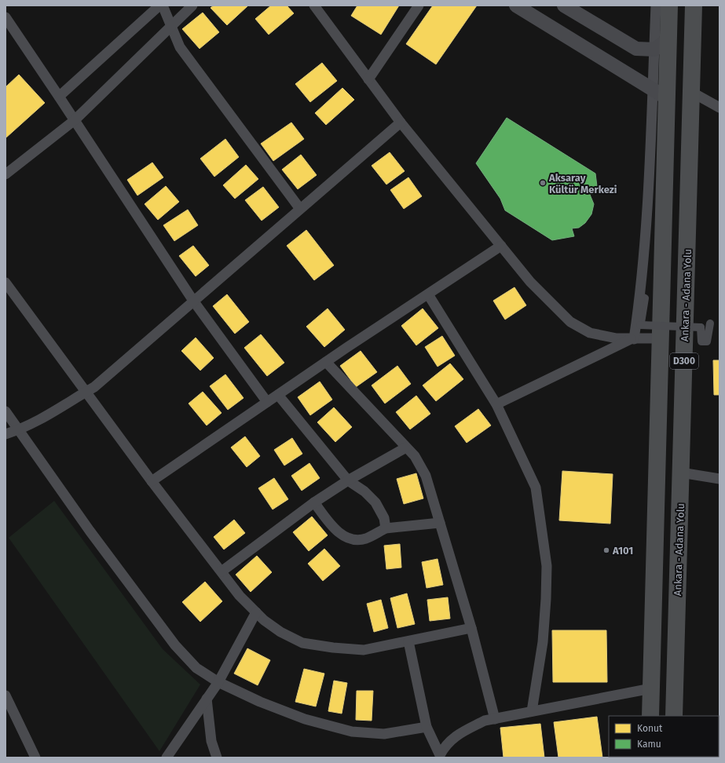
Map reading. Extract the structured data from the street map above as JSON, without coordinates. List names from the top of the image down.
{
  "streets": {
    "highway": ["Ankara - Adana Yolu", "D300"]
  },
  "places": ["Aksaray Kültür Merkezi", "A101"],
  "legend": ["Konut", "Kamu"]
}
